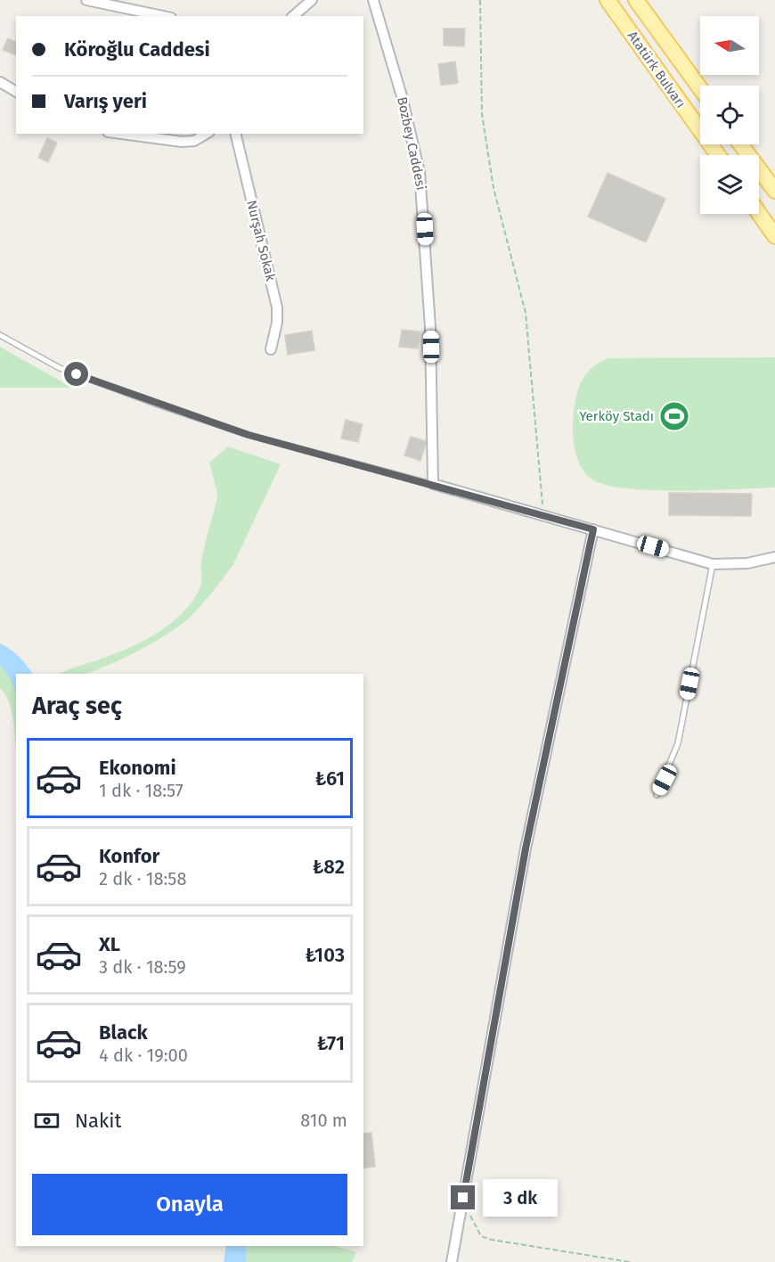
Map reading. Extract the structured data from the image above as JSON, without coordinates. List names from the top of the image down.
{
  "streets": {
    "main road": ["Atatürk Bulvarı"],
    "street": ["Bozbey Caddesi", "Nurşah Sokak"]
  },
  "places": {
    "sports": ["Yerköy Stadı"]
  },
  "north": "left",
  "page": {
    "banner": ["Köroğlu Caddesi", "Varış yeri"],
    "heading": "Araç seç",
    "list": [
      {
        "name": "Ekonomi",
        "note": "1 dk · 18:57",
        "value": "₺61"
      },
      {
        "name": "Konfor",
        "note": "2 dk · 18:58",
        "value": "₺82"
      },
      {
        "name": "XL",
        "note": "3 dk · 18:59",
        "value": "₺103"
      },
      {
        "name": "Black",
        "note": "4 dk · 19:00",
        "value": "₺71"
      }
    ],
    "pay": ["Nakit", "810 m"],
    "buttons": "Onayla",
    "bubble": "3 dk"
  }
}
